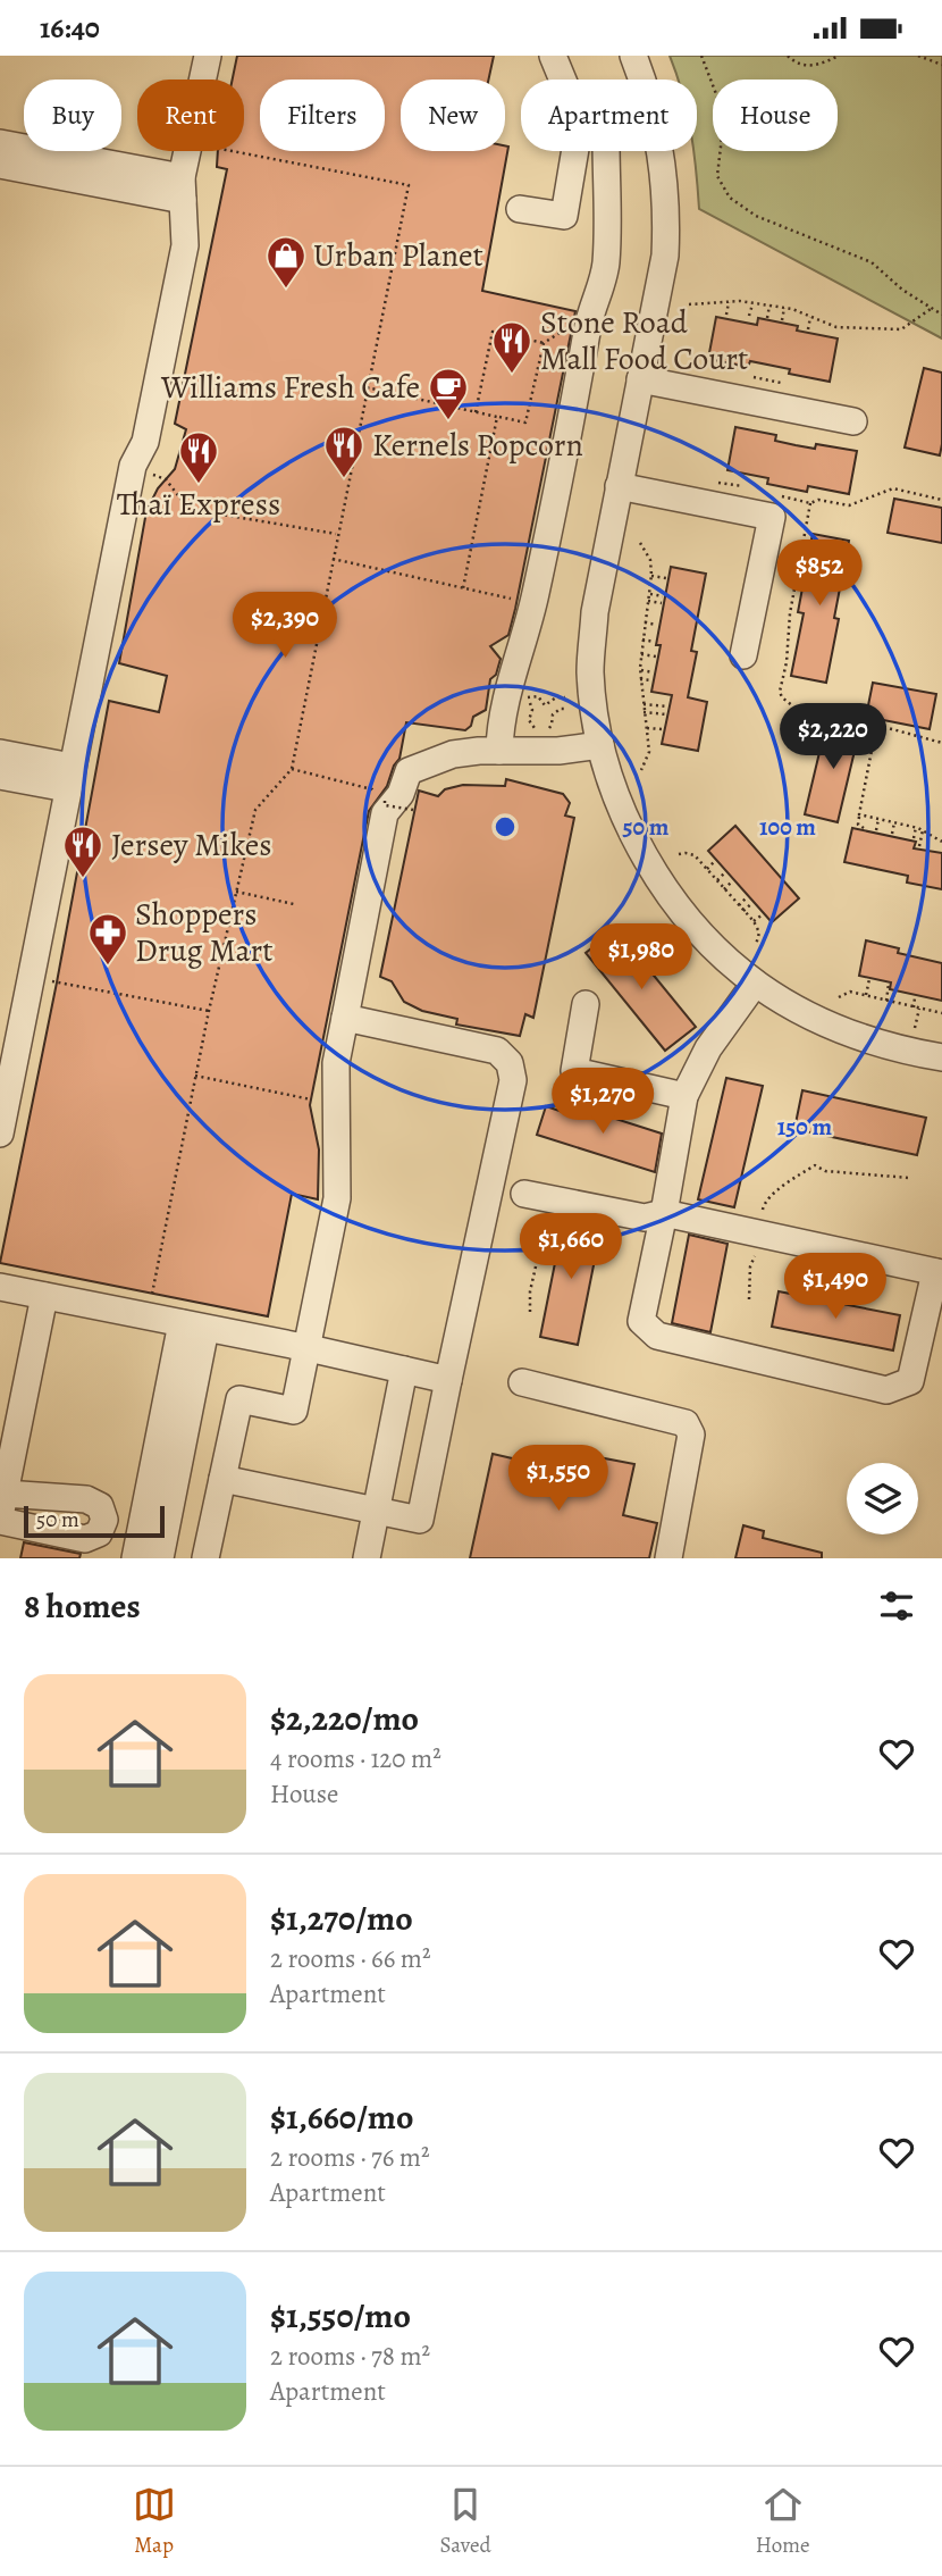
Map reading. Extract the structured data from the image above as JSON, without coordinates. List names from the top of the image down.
{
  "places": {
    "shop": ["Urban Planet"],
    "restaurant": [
      "Stone Road Mall Food Court",
      "Kernels Popcorn",
      "Thaï Express",
      "Jersey Mikes"
    ],
    "cafe": ["Williams Fresh Cafe"],
    "pharmacy": ["Shoppers Drug Mart"]
  },
  "scale_bar": "50 m",
  "page": {
    "status": "16:40",
    "chip": [
      "Buy",
      "Rent",
      "Filters",
      "New",
      "Apartment",
      "House"
    ],
    "price": [
      "$852",
      "$2,390",
      "$2,220",
      "$1,980",
      "$1,270",
      "$1,660",
      "$1,490",
      "$1,550"
    ],
    "scale": "50 m",
    "heading": "8 homes",
    "list": [
      {
        "name": "$2,220/mo",
        "note": "4 rooms · 120 m² · House"
      },
      {
        "name": "$1,270/mo",
        "note": "2 rooms · 66 m² · Apartment"
      },
      {
        "name": "$1,660/mo",
        "note": "2 rooms · 76 m² · Apartment"
      },
      {
        "name": "$1,550/mo",
        "note": "2 rooms · 78 m² · Apartment"
      }
    ],
    "tabs": ["Map", "Saved", "Home"]
  },
  "rings": ["50 m", "100 m", "150 m"]
}
